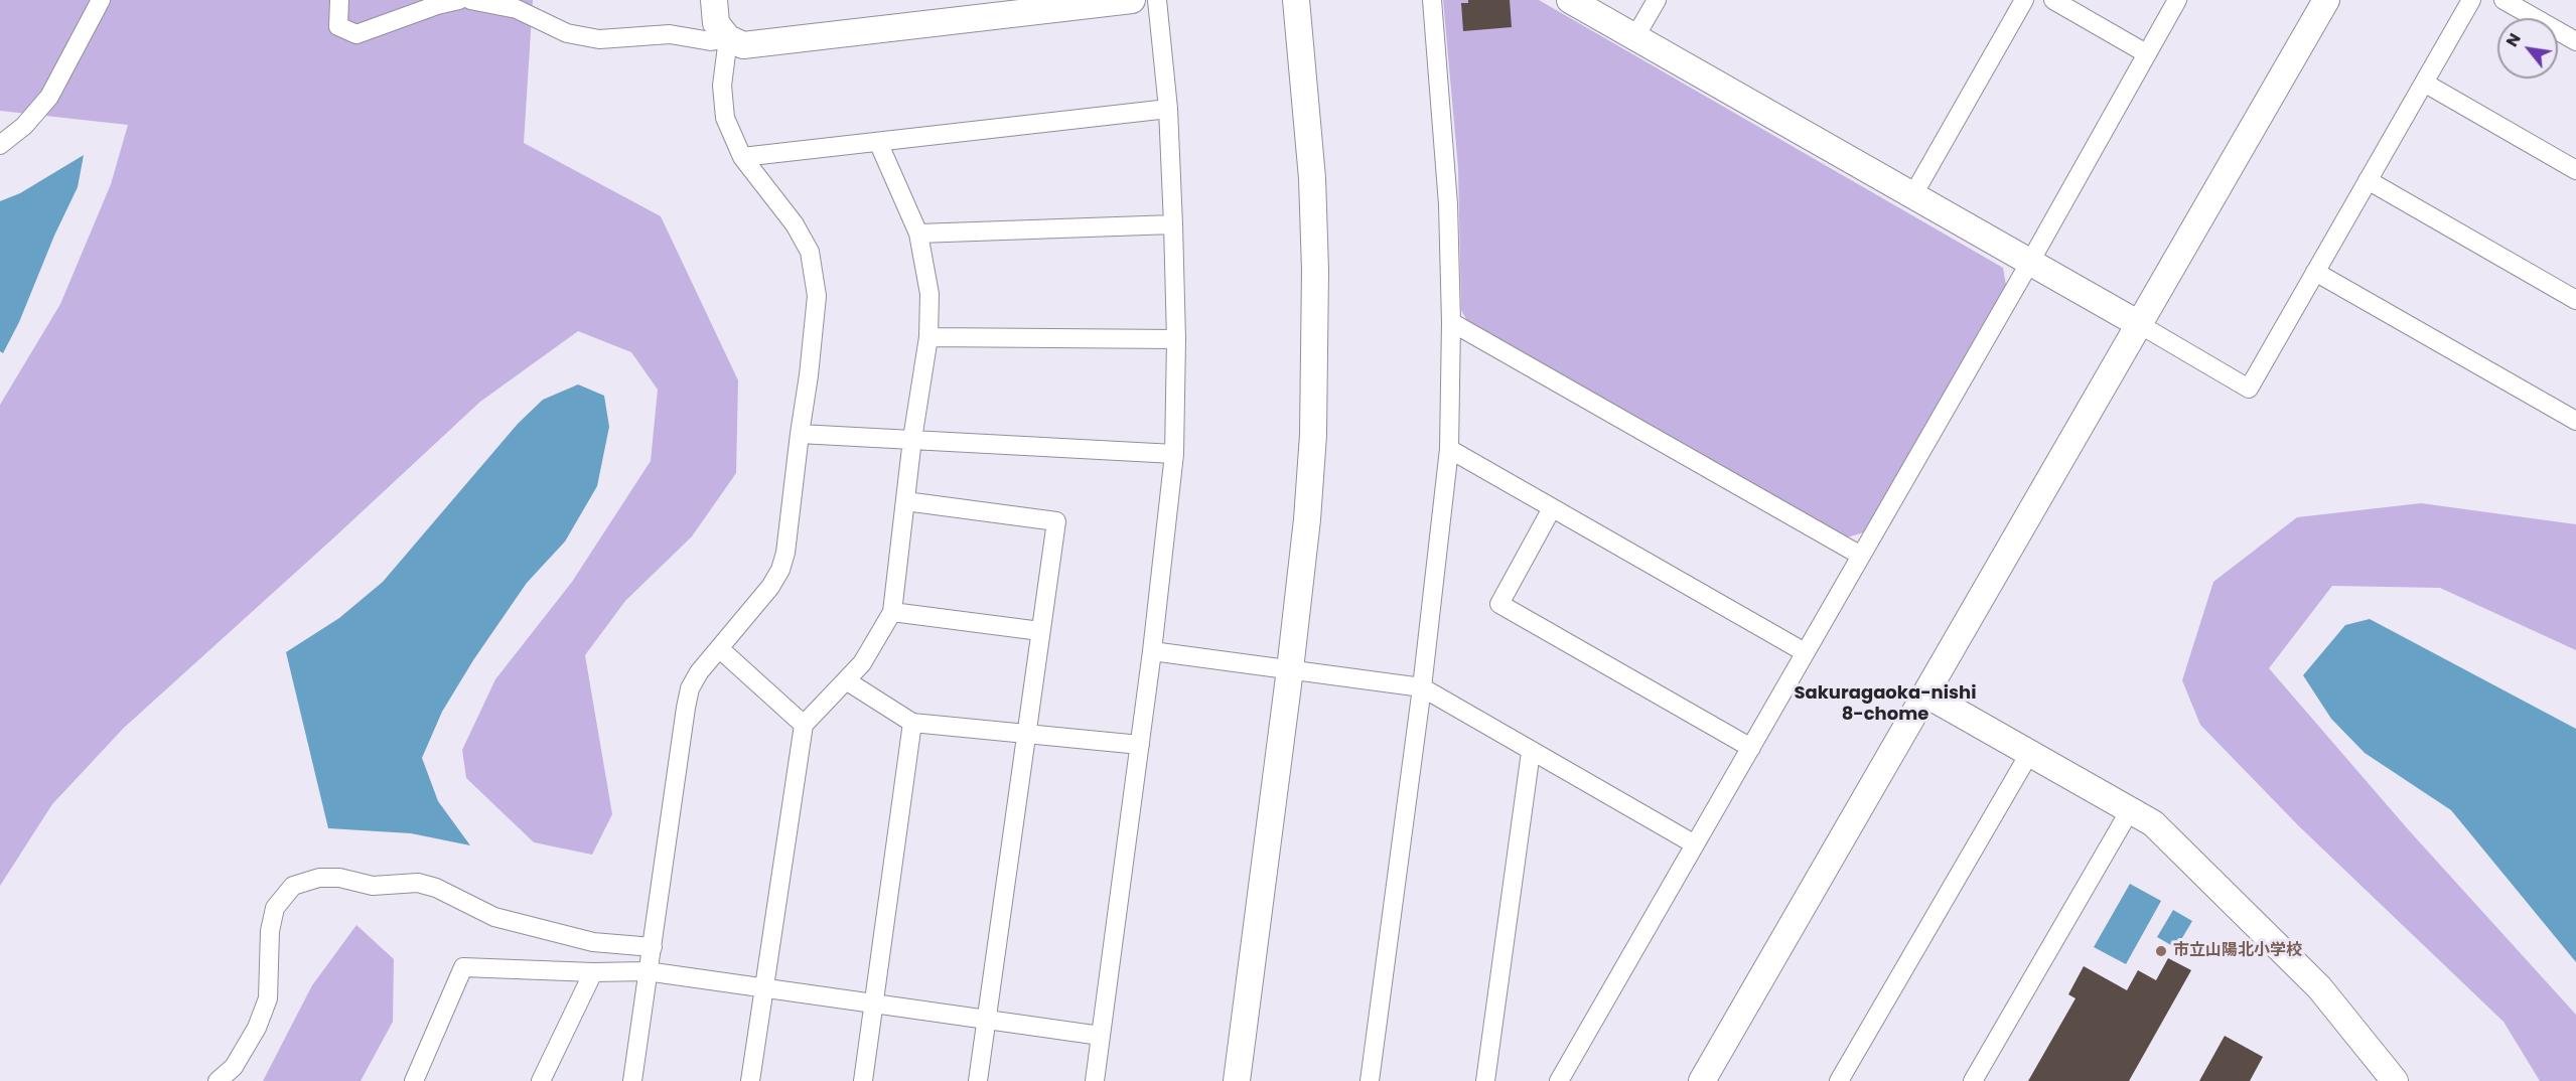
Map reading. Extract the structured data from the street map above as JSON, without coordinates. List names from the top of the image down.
{
  "districts": ["Sakuragaoka-nishi 8-chome"],
  "places": ["市立山陽北小学校"],
  "north": "top left"
}
